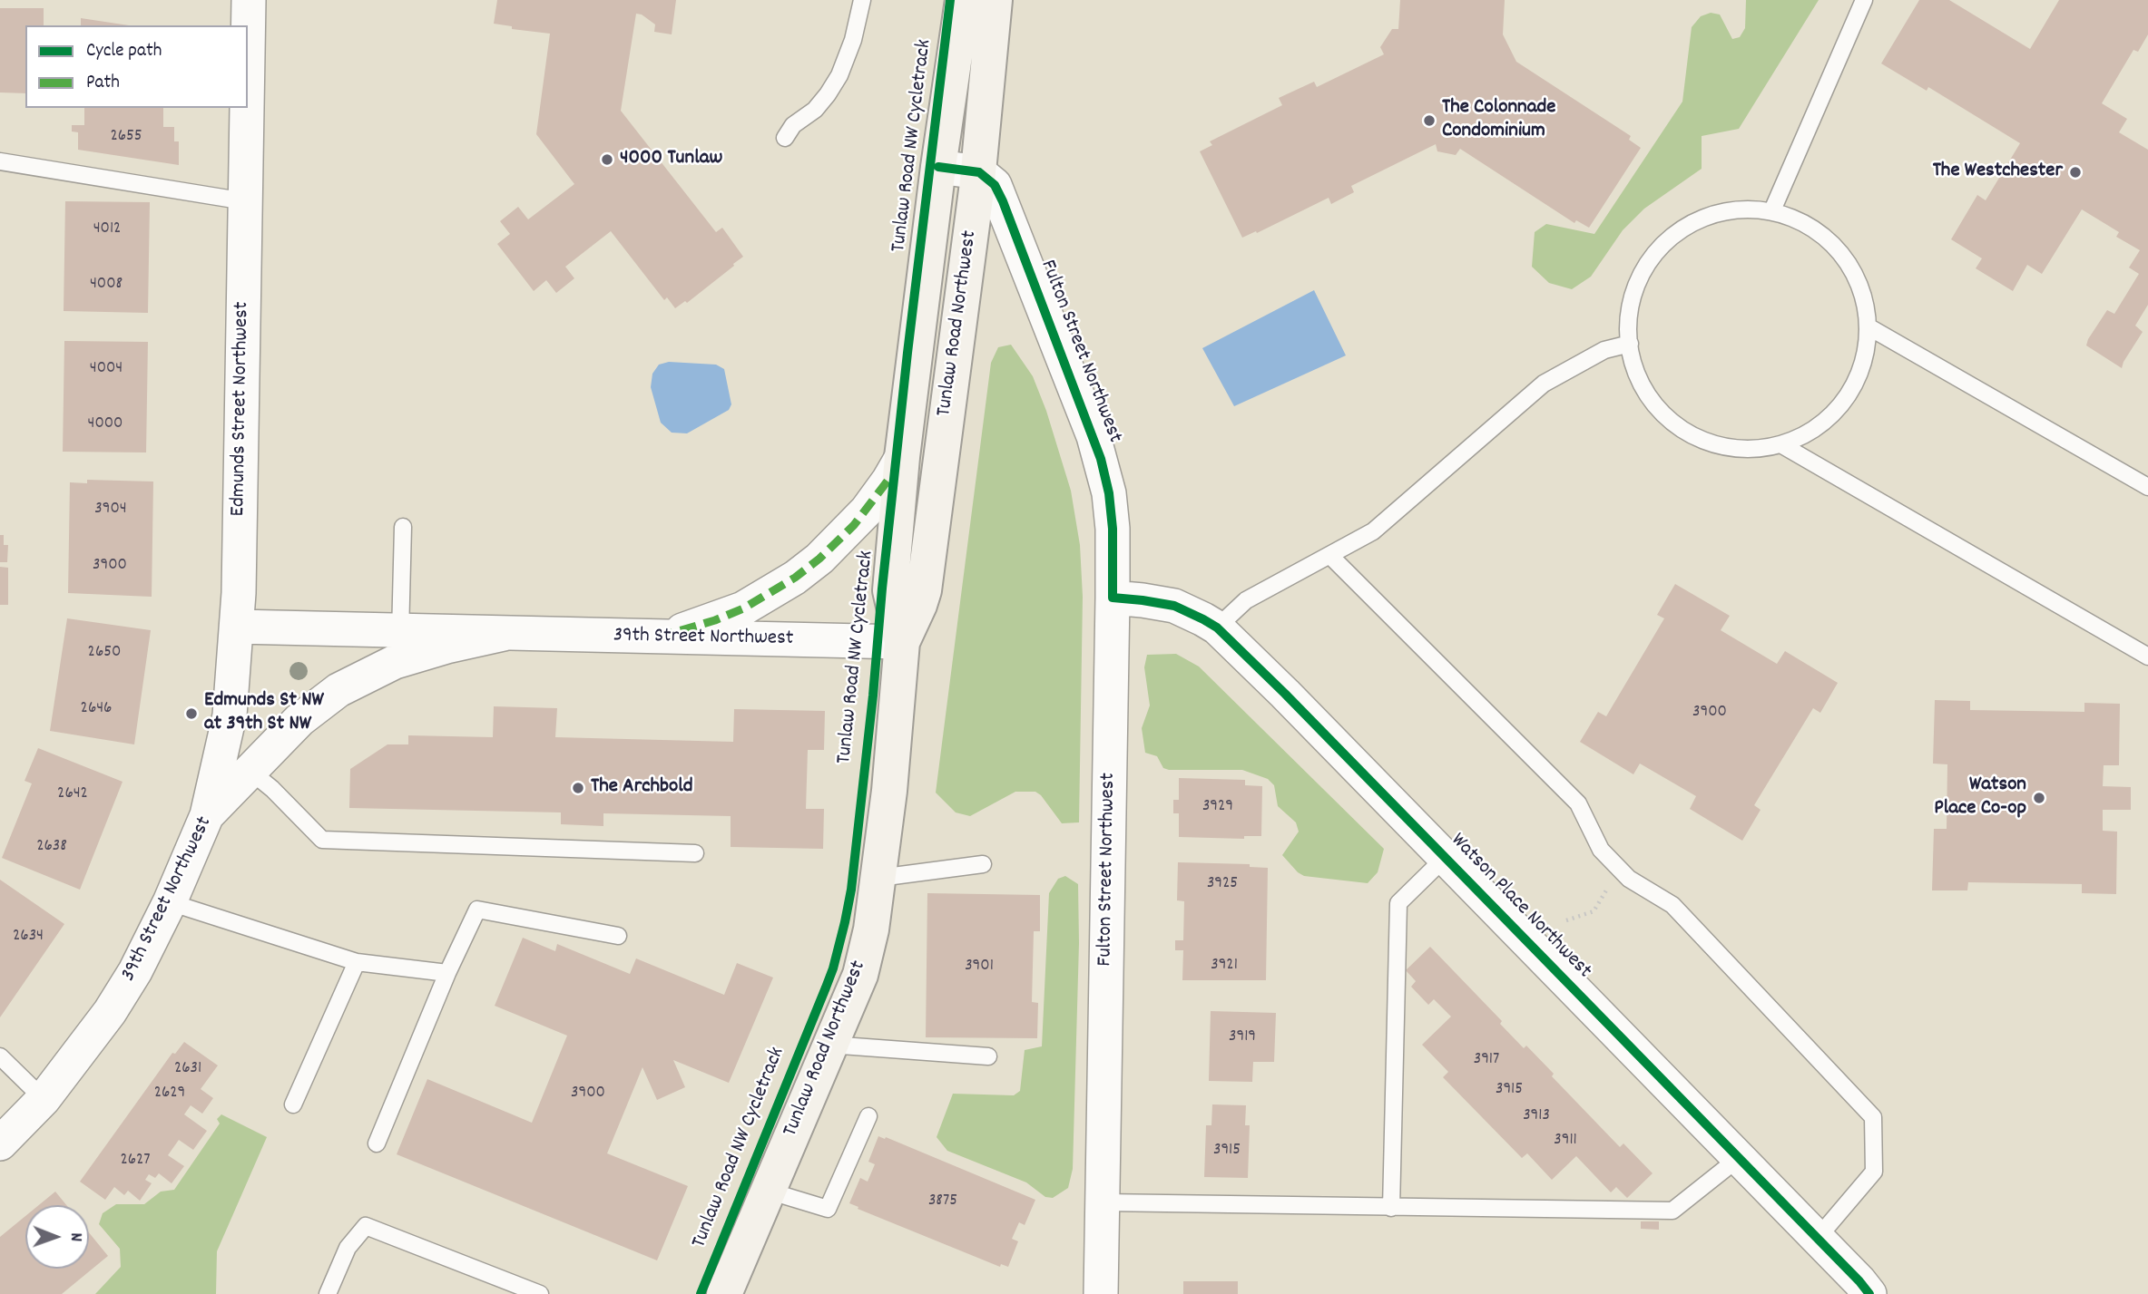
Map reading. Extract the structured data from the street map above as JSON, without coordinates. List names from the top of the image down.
{
  "streets": {
    "street": [
      "Tunlaw Road Northwest",
      "Fulton Street Northwest",
      "Edmunds Street Northwest",
      "39th Street Northwest",
      "Watson Place Northwest"
    ],
    "cycle path": ["Tunlaw Road NW Cycletrack"]
  },
  "crossings": [
    ["Tunlaw Road Northwest", "Fulton Street Northwest"],
    ["Tunlaw Road Northwest", "39th Street Northwest"],
    ["Fulton Street Northwest", "Watson Place Northwest"],
    ["Edmunds Street Northwest", "39th Street Northwest"]
  ],
  "places": [
    "The Colonnade Condominium",
    "4000 Tunlaw",
    "The Westchester",
    "Edmunds St NW at 39th St NW",
    "The Archbold",
    "Watson Place Co-op"
  ],
  "house_numbers": [
    "2655",
    "4012",
    "4008",
    "4004",
    "4000",
    "3904",
    "3900",
    "2650",
    "2646",
    "3900",
    "2642",
    "3929",
    "2638",
    "3925",
    "2634",
    "3921",
    "3901",
    "3919",
    "3917",
    "2631",
    "3915",
    "2629",
    "3900",
    "3913",
    "3911",
    "3915",
    "2627",
    "3875"
  ],
  "legend": ["Cycle path", "Path"],
  "north": "right"
}
